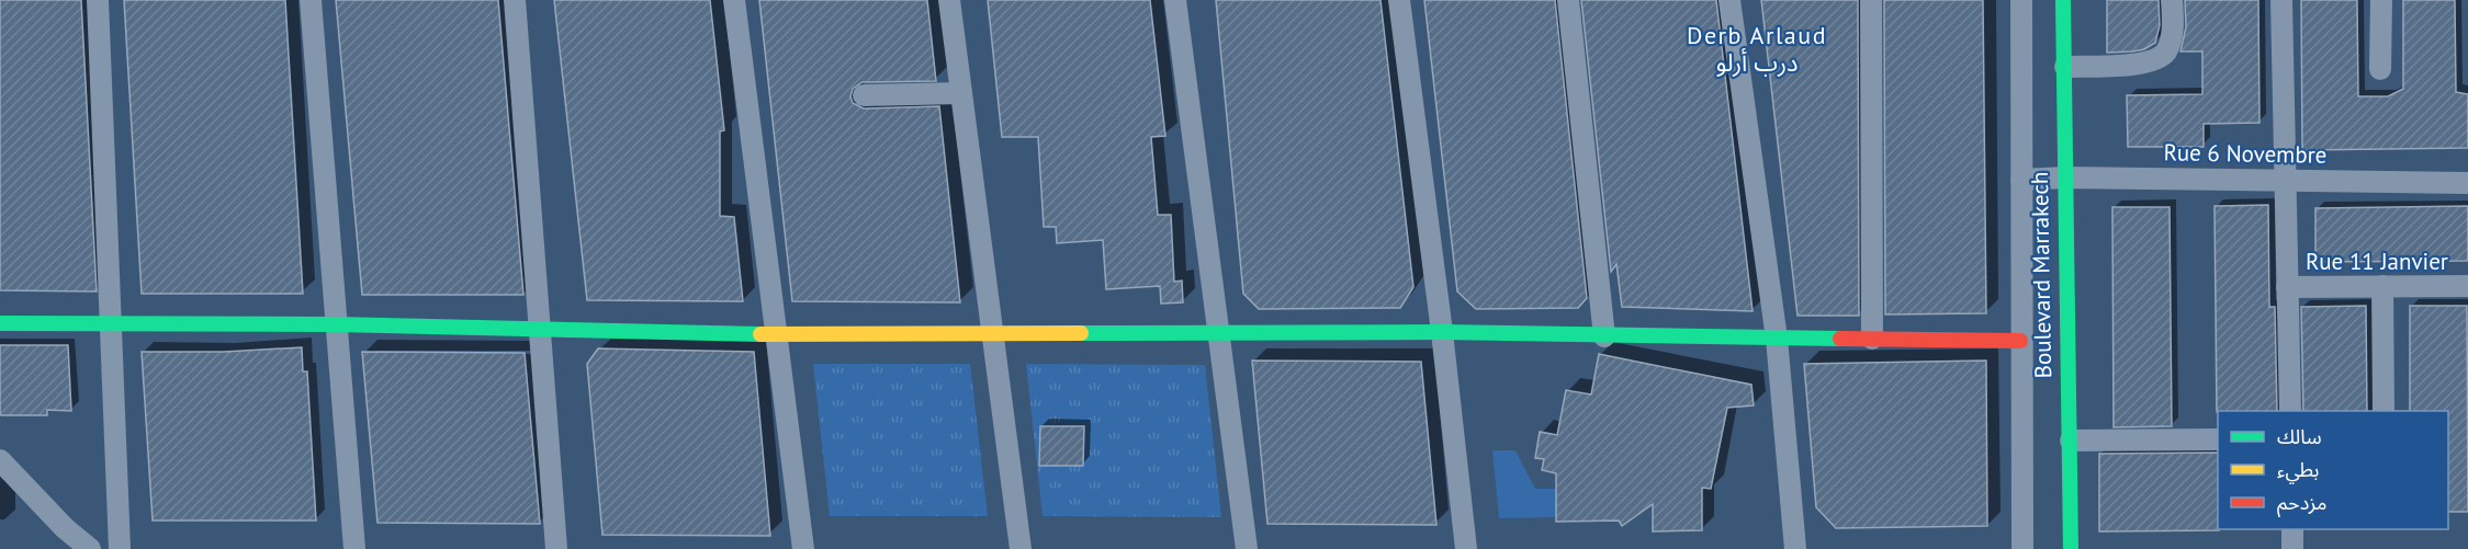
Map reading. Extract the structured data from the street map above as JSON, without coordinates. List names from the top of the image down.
{
  "streets": {
    "street": ["Rue 6 Novembre", "Rue 11 Janvier", "Boulevard Marrakech"]
  },
  "crossings": [
    ["Rue 6 Novembre", "Boulevard Marrakech"]
  ],
  "districts": ["Derb Arlaud درب أرلو"],
  "legend": ["سالك", "بطيء", "مزدحم"]
}
